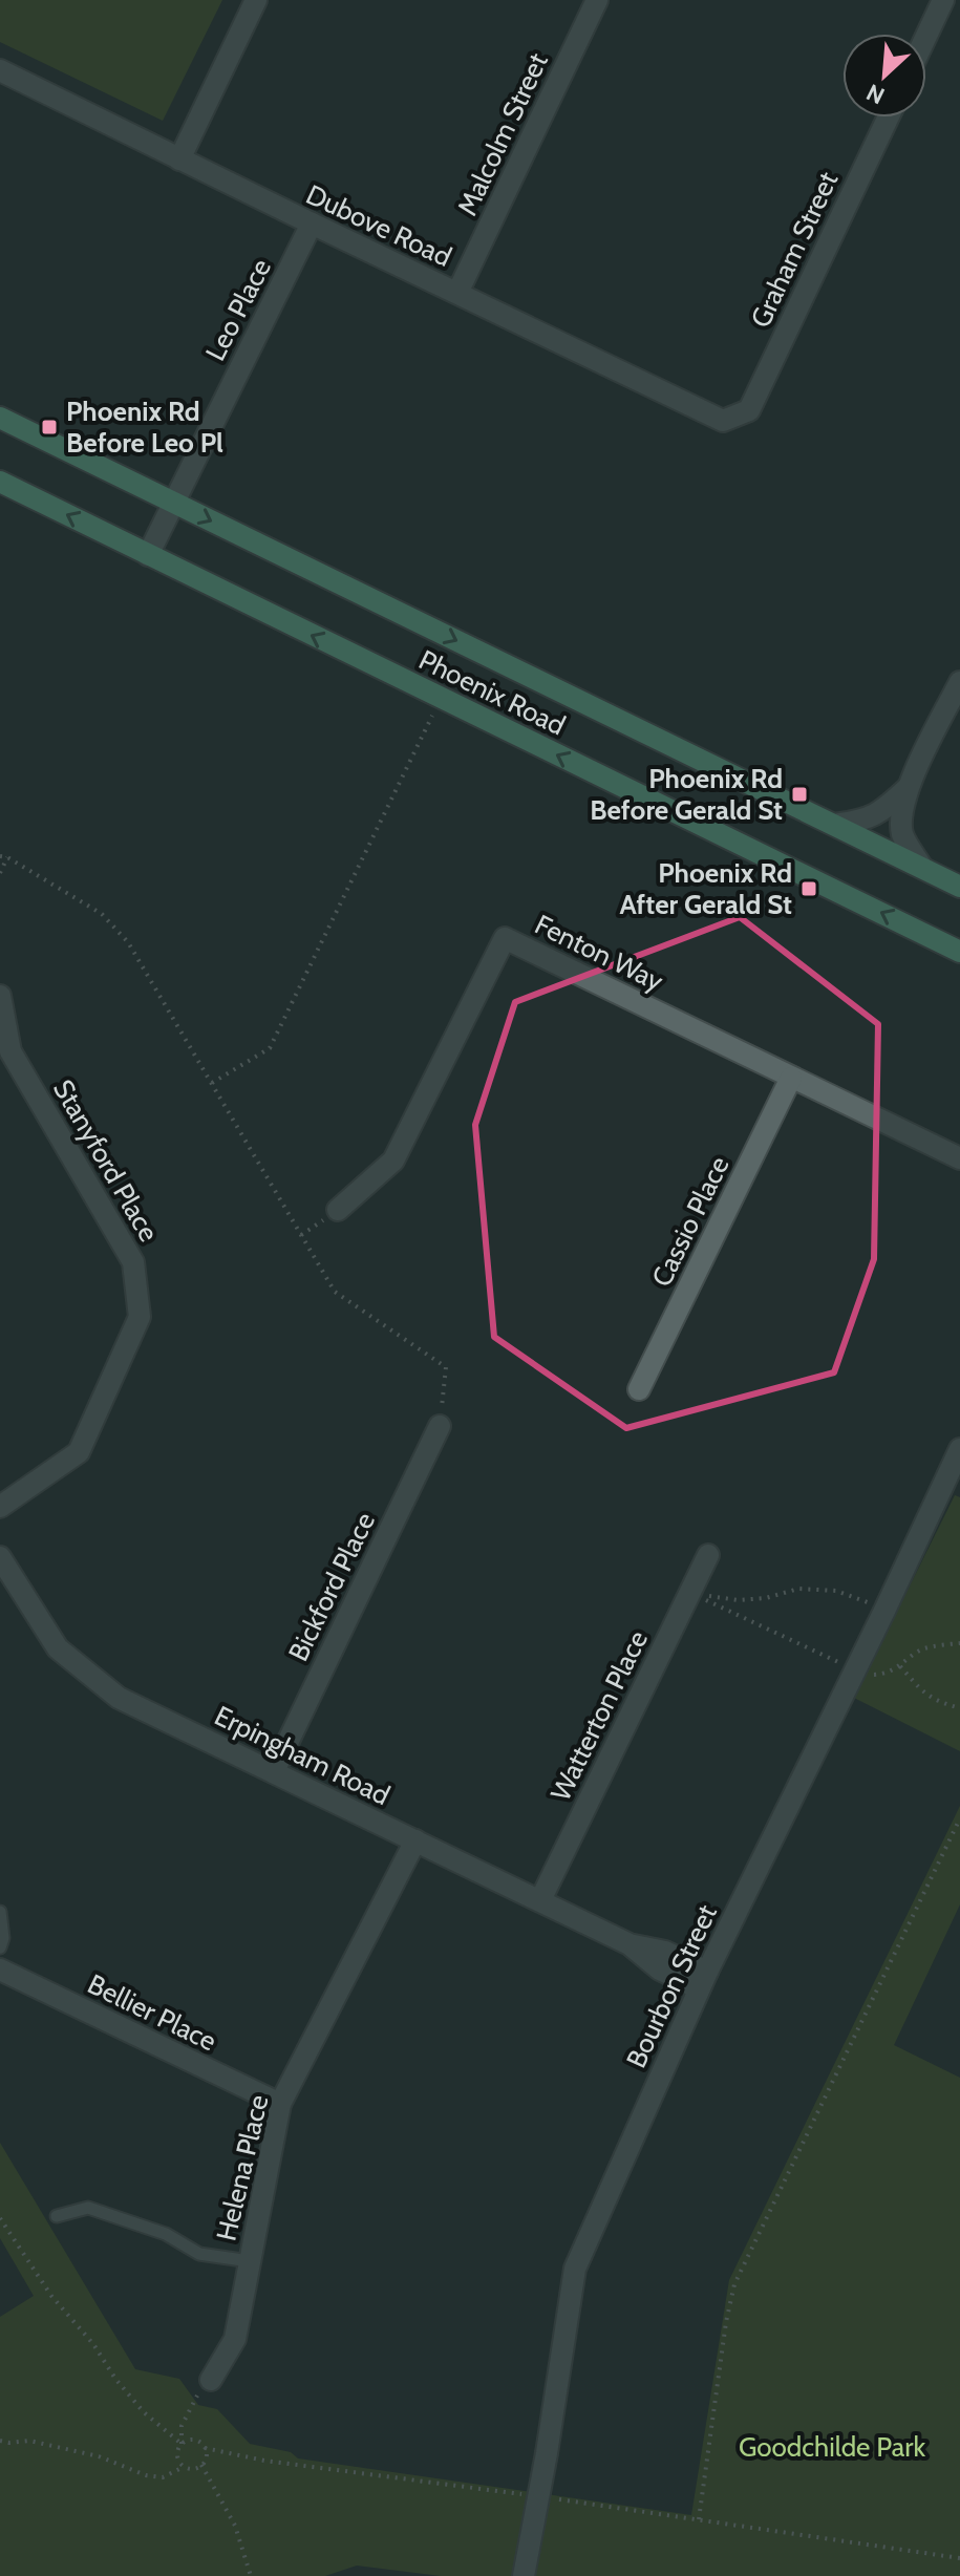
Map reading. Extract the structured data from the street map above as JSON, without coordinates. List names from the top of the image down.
{
  "streets": {
    "main road": ["Phoenix Road"],
    "street": [
      "Malcolm Street",
      "Dubove Road",
      "Graham Street",
      "Leo Place",
      "Fenton Way",
      "Stanyford Place",
      "Cassio Place",
      "Bickford Place",
      "Watterton Place",
      "Erpingham Road",
      "Bourbon Street",
      "Bellier Place",
      "Helena Place"
    ]
  },
  "crossings": [
    ["Malcolm Street", "Dubove Road"],
    ["Dubove Road", "Graham Street"],
    ["Dubove Road", "Leo Place"],
    ["Leo Place", "Phoenix Road"],
    ["Fenton Way", "Cassio Place"],
    ["Bickford Place", "Erpingham Road"],
    ["Watterton Place", "Erpingham Road"],
    ["Erpingham Road", "Bourbon Street"],
    ["Erpingham Road", "Helena Place"],
    ["Bellier Place", "Helena Place"]
  ],
  "parks": ["Goodchilde Park"],
  "places": {
    "transit": ["Phoenix Rd Before Leo Pl", "Phoenix Rd Before Gerald St", "Phoenix Rd After Gerald St"]
  },
  "north": "bottom left"
}
